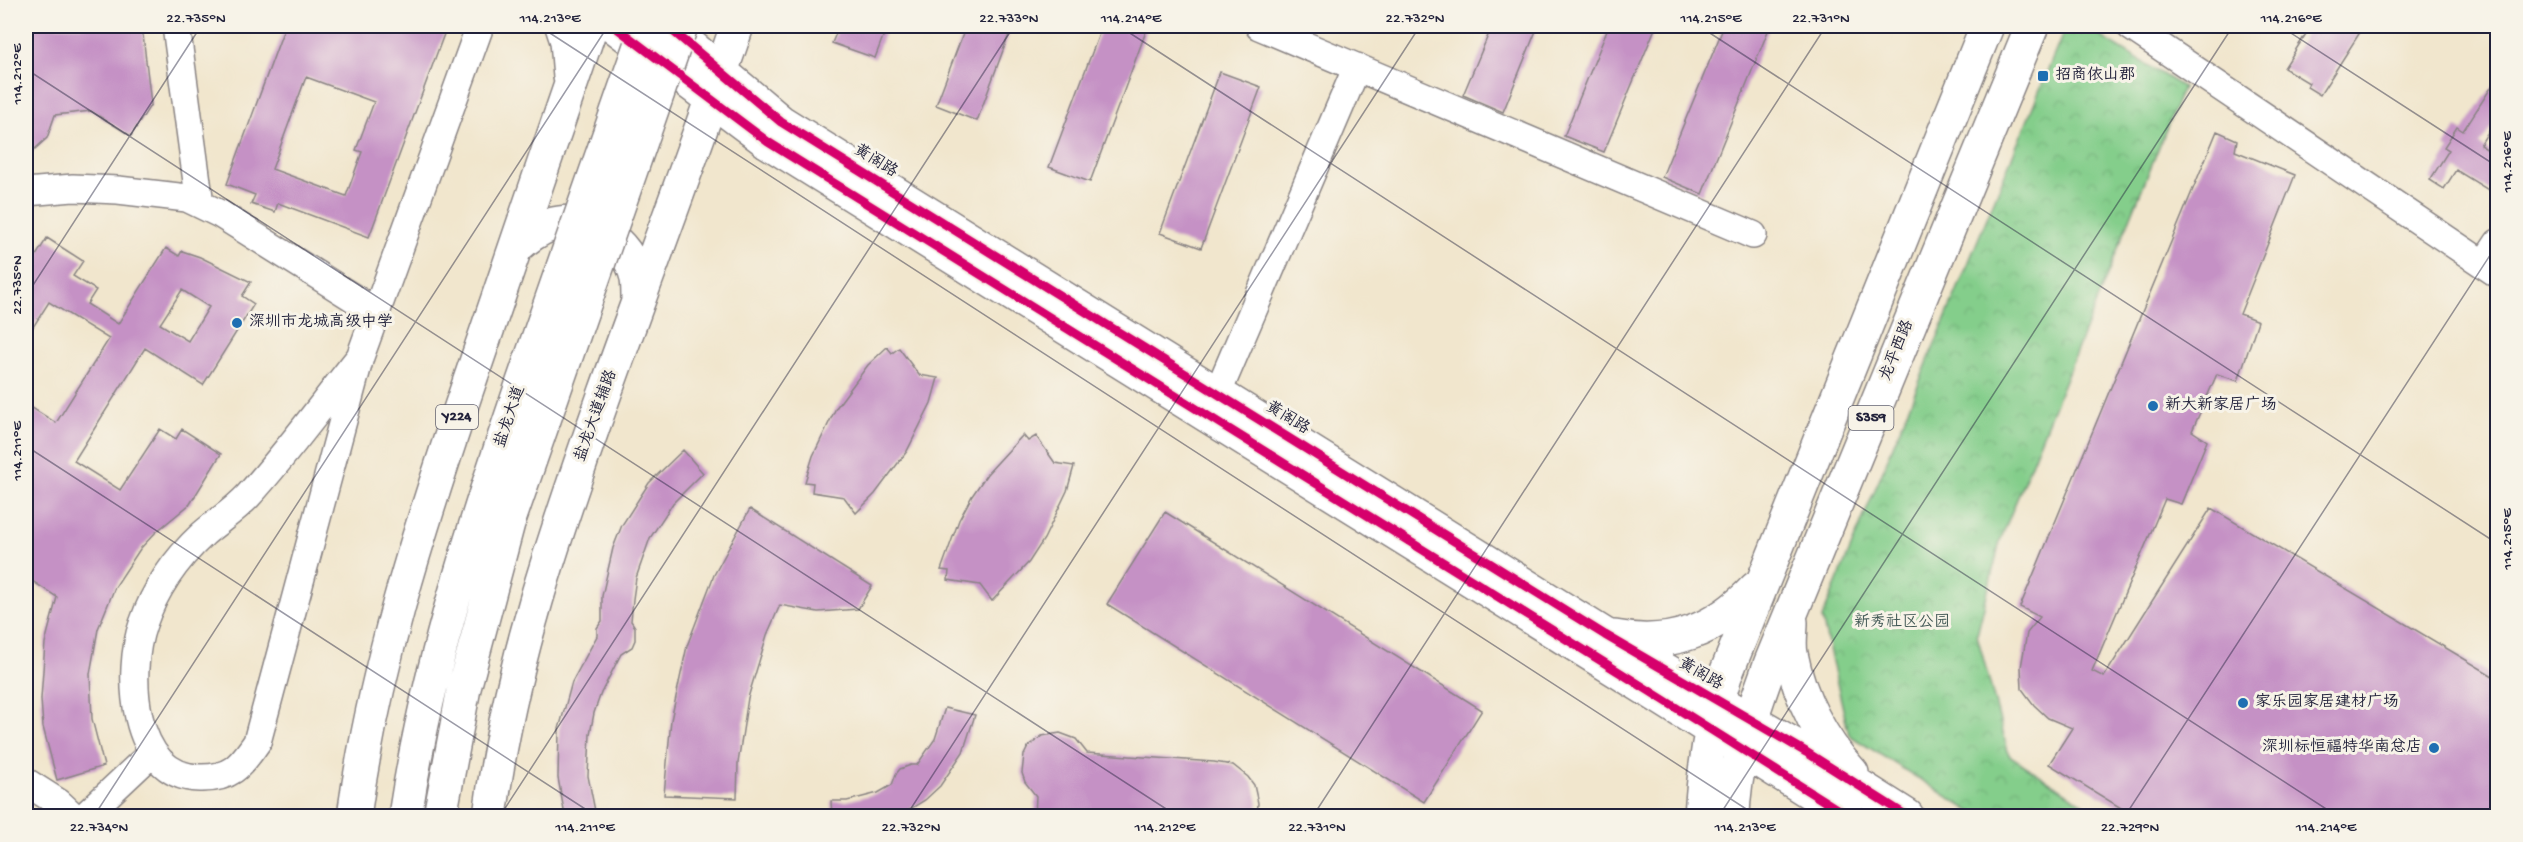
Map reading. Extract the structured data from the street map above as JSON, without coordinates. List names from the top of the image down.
{
  "streets": {
    "main road": [
      "黄阁路",
      "龙平西路",
      "盐龙大道辅路",
      "Y224",
      "盐龙大道",
      "S359"
    ]
  },
  "crossings": [
    ["黄阁路", "龙平西路"],
    ["黄阁路", "盐龙大道辅路"],
    ["黄阁路", "S359"]
  ],
  "parks": ["新秀社区公园"],
  "places": {
    "transit": ["招商依山郡"],
    "other": [
      "深圳市龙城高级中学",
      "新大新家居广场",
      "家乐园家居建材广场",
      "深圳标恒福特华南总店"
    ]
  },
  "coordinates": [
    "22.735°N",
    "114.213°E",
    "22.733°N",
    "114.214°E",
    "22.732°N",
    "114.215°E",
    "22.731°N",
    "114.216°E",
    "114.212°E",
    "114.211°E",
    "22.734°N",
    "22.729°N"
  ]
}
